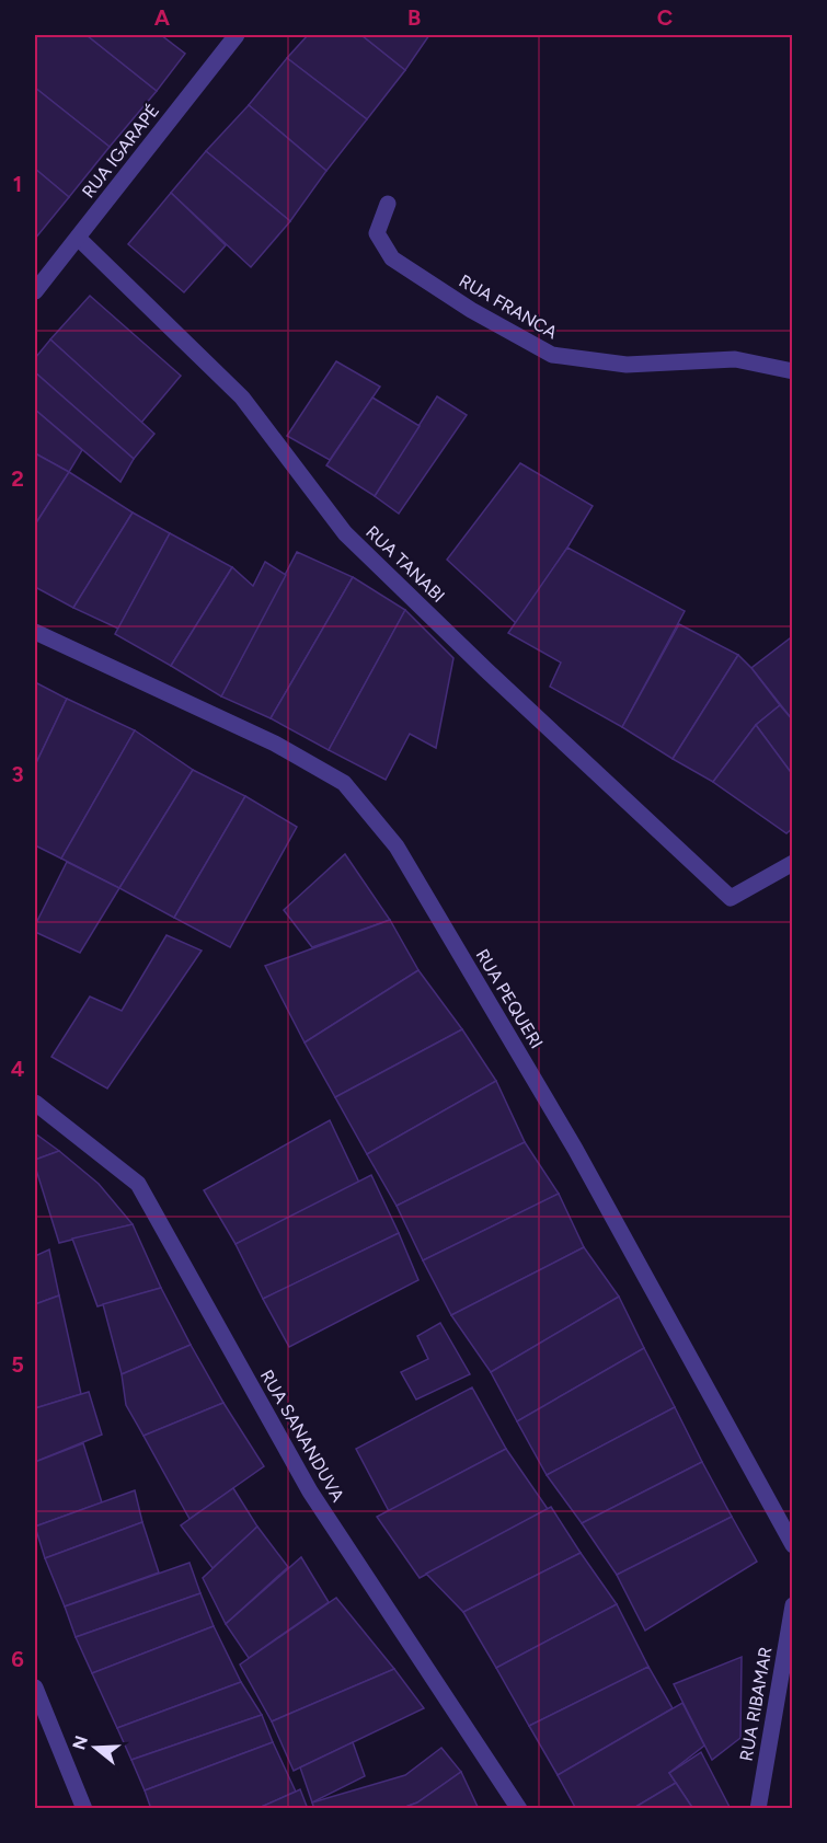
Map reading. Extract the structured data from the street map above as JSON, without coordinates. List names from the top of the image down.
{
  "streets": {
    "street": [
      "RUA IGARAPÉ",
      "RUA FRANCA",
      "RUA TANABI",
      "RUA PEQUERI",
      "RUA SANANDUVA",
      "RUA RIBAMAR"
    ]
  },
  "crossings": [
    ["RUA IGARAPÉ", "RUA TANABI"]
  ],
  "north": "left",
  "grid": {
    "columns": ["A", "B", "C"],
    "rows": [
      "1",
      "2",
      "3",
      "4",
      "5",
      "6"
    ]
  }
}
